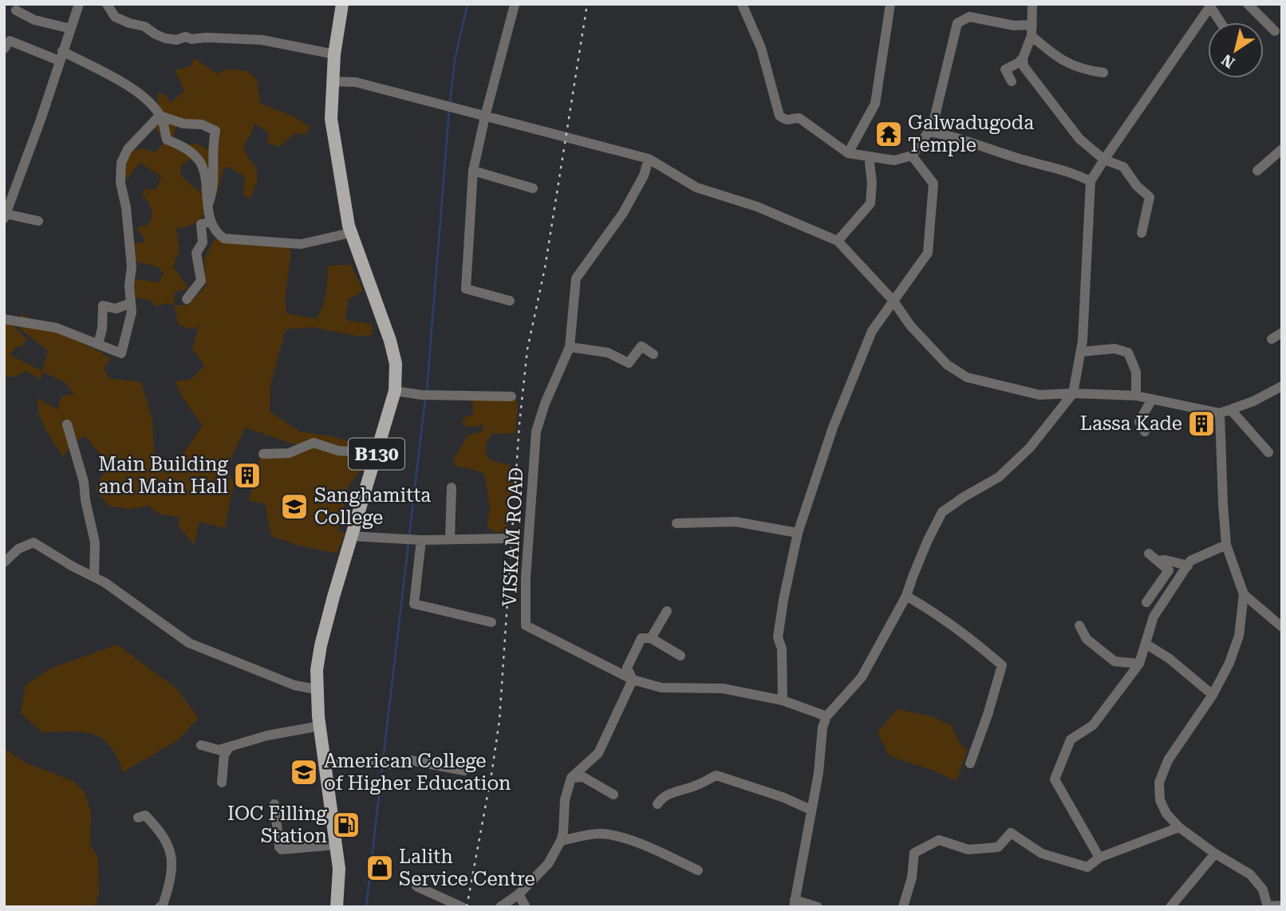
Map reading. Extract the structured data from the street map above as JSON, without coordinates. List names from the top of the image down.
{
  "streets": {
    "main road": ["B130"],
    "street": ["VISKAM ROAD"]
  },
  "places": {
    "temple": ["Galwadugoda Temple"],
    "building": ["Lassa Kade", "Main Building and Main Hall"],
    "school or university": ["Sanghamitta College", "American College of Higher Education"],
    "fuel station": ["IOC Filling Station"],
    "shop": ["Lalith Service Centre"]
  },
  "north": "bottom left"
}
